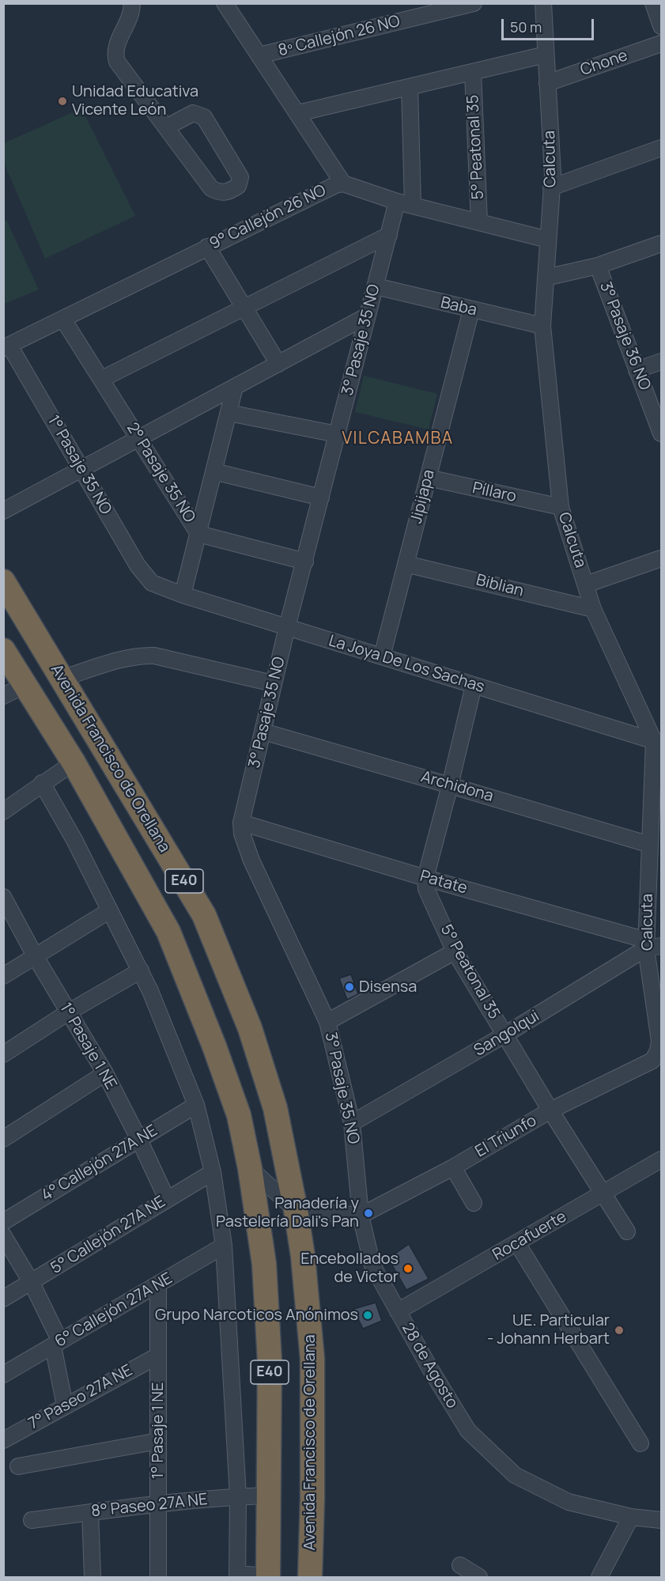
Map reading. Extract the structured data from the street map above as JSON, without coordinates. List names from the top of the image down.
{
  "streets": {
    "highway": ["Avenida Francisco de Orellana", "E40"],
    "street": [
      "8º Callejón 26 NO",
      "Chone",
      "5° Peatonal 35",
      "Calcuta",
      "9° Callejón 26 NO",
      "Baba",
      "3° Pasaje 36 NO",
      "3° Pasaje 35 NO",
      "1° Pasaje 35 NO",
      "2° Pasaje 35 NO",
      "Píllaro",
      "Jipijapa",
      "Biblian",
      "La Joya De Los Sachas",
      "Archidona",
      "Patate",
      "Sangolqui",
      "1° Pasaje 1 NE",
      "El Triunfo",
      "4° Callejón 27A NE",
      "5° Callejón 27A NE",
      "Rocafuerte",
      "6° Callejón 27A NE",
      "28 de Agosto",
      "7° Paseo 27A NE",
      "8° Paseo 27A NE"
    ]
  },
  "crossings": [
    ["Chone", "Calcuta"],
    ["5° Peatonal 35", "9° Callejón 26 NO"],
    ["5° Peatonal 35", "La Joya De Los Sachas"],
    ["5° Peatonal 35", "Archidona"],
    ["5° Peatonal 35", "Patate"],
    ["5° Peatonal 35", "Sangolqui"],
    ["5° Peatonal 35", "El Triunfo"],
    ["5° Peatonal 35", "Rocafuerte"],
    ["Calcuta", "9° Callejón 26 NO"],
    ["Calcuta", "Baba"],
    ["Calcuta", "Píllaro"],
    ["Calcuta", "Biblian"],
    ["Calcuta", "La Joya De Los Sachas"],
    ["Calcuta", "Archidona"],
    ["Calcuta", "Patate"],
    ["Calcuta", "Sangolqui"],
    ["Calcuta", "El Triunfo"],
    ["9° Callejón 26 NO", "3° Pasaje 35 NO"],
    ["9° Callejón 26 NO", "1° Pasaje 35 NO"],
    ["9° Callejón 26 NO", "2° Pasaje 35 NO"],
    ["Baba", "3° Pasaje 35 NO"],
    ["Baba", "Jipijapa"],
    ["3° Pasaje 35 NO", "2° Pasaje 35 NO"],
    ["3° Pasaje 35 NO", "La Joya De Los Sachas"],
    ["3° Pasaje 35 NO", "Archidona"],
    ["3° Pasaje 35 NO", "Patate"],
    ["3° Pasaje 35 NO", "Sangolqui"],
    ["3° Pasaje 35 NO", "El Triunfo"],
    ["3° Pasaje 35 NO", "28 de Agosto"],
    ["1° Pasaje 35 NO", "La Joya De Los Sachas"],
    ["Píllaro", "Jipijapa"],
    ["Jipijapa", "Biblian"],
    ["Jipijapa", "La Joya De Los Sachas"],
    ["E40", "8° Paseo 27A NE"],
    ["Patate", "Sangolqui"],
    ["1° Pasaje 1 NE", "4° Callejón 27A NE"],
    ["1° Pasaje 1 NE", "5° Callejón 27A NE"],
    ["1° Pasaje 1 NE", "6° Callejón 27A NE"],
    ["1° Pasaje 1 NE", "7° Paseo 27A NE"],
    ["1° Pasaje 1 NE", "8° Paseo 27A NE"],
    ["El Triunfo", "28 de Agosto"],
    ["Rocafuerte", "28 de Agosto"]
  ],
  "districts": ["VILCABAMBA"],
  "places": [
    "Unidad Educativa Vicente León",
    "Disensa",
    "Panadería y Pastelería Dali's Pan",
    "Encebollados de Victor",
    "Grupo Narcoticos Anónimos",
    "UE. Particular - Johann Herbart"
  ],
  "scale_bar": "50 m"
}
